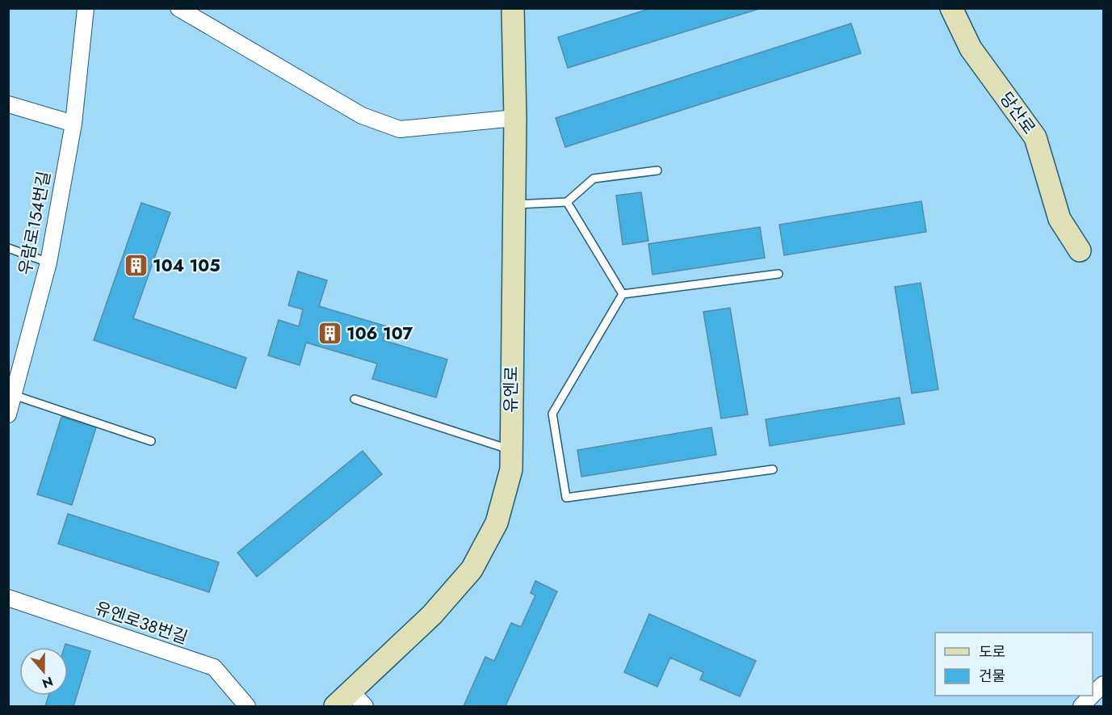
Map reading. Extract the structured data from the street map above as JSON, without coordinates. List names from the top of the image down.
{
  "streets": {
    "main road": ["당산로", "유엔로"],
    "street": ["우람로154번길", "유엔로38번길"]
  },
  "places": {
    "building": ["104 105", "106 107"]
  },
  "legend": ["도로", "건물"],
  "north": "bottom"
}
